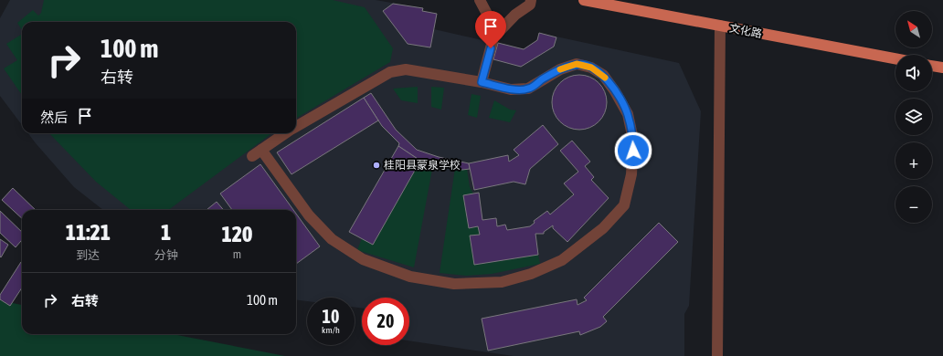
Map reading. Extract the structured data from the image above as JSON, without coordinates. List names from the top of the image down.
{
  "streets": {
    "main road": ["文化路"]
  },
  "places": ["桂阳县蒙泉学校"],
  "north": "top left",
  "page": {
    "map_buttons": ["+", "−"],
    "turn": ["100 m", "右转"],
    "then": "然后",
    "eta": [
      "11:21",
      "到达",
      "1",
      "分钟",
      "120",
      "m"
    ],
    "list": [
      {
        "name": "右转",
        "value": "100 m"
      }
    ],
    "speed": "10 km/h",
    "limit": "20"
  }
}
